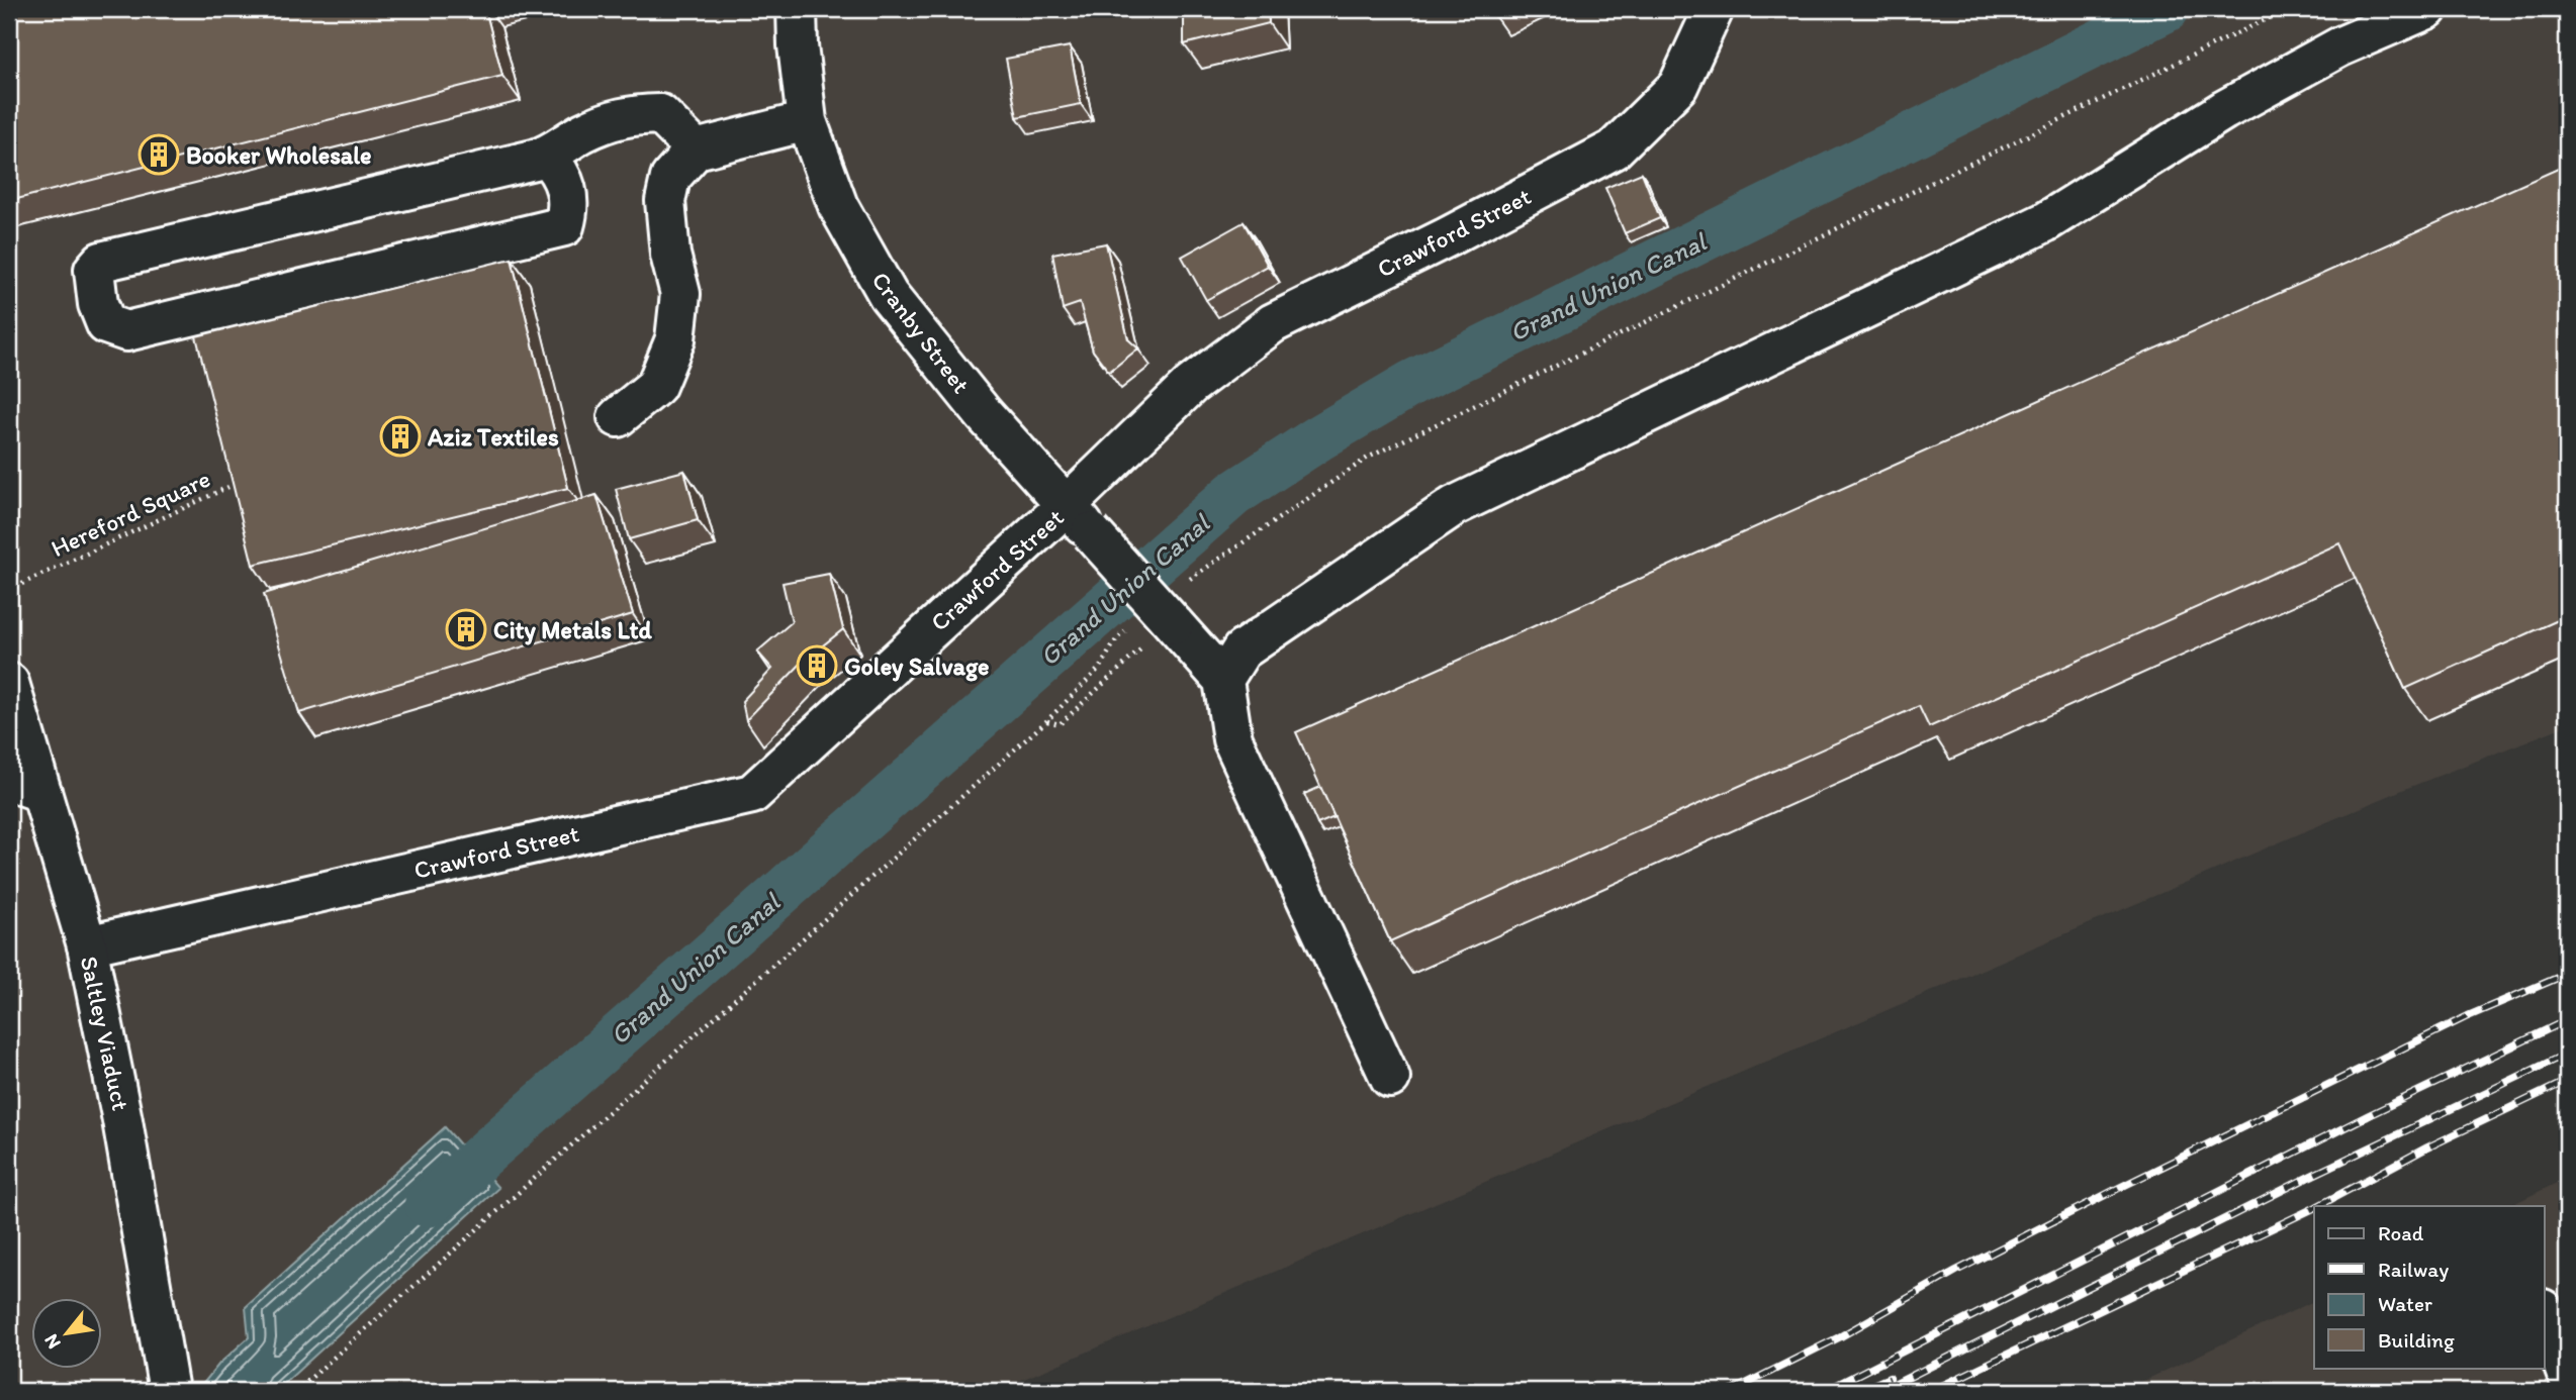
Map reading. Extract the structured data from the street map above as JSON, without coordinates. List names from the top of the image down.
{
  "streets": {
    "street": ["Crawford Street", "Cranby Street", "Saltley Viaduct"],
    "path": ["Hereford Square"]
  },
  "crossings": [
    ["Crawford Street", "Cranby Street"],
    ["Crawford Street", "Saltley Viaduct"]
  ],
  "water": ["Grand Union Canal"],
  "places": {
    "building": [
      "Booker Wholesale",
      "Aziz Textiles",
      "City Metals Ltd",
      "Goley Salvage"
    ]
  },
  "legend": [
    "Road",
    "Railway",
    "Water",
    "Building"
  ],
  "north": "bottom left"
}
